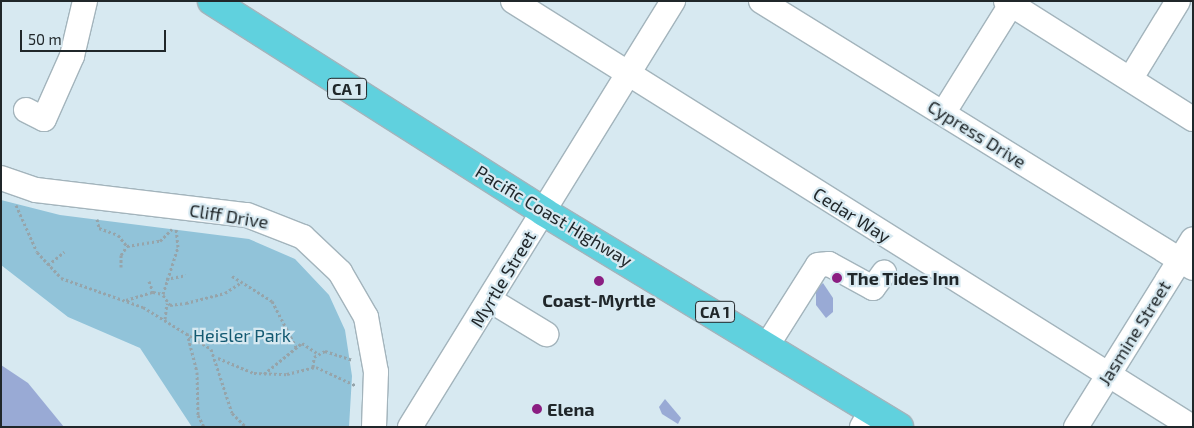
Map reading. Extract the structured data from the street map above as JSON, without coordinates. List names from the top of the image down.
{
  "streets": {
    "highway": ["CA 1", "Pacific Coast Highway"],
    "street": [
      "Cypress Drive",
      "Cedar Way",
      "Cliff Drive",
      "Myrtle Street",
      "Jasmine Street"
    ]
  },
  "crossings": [
    ["Cypress Drive", "Jasmine Street"],
    ["Cedar Way", "Myrtle Street"],
    ["Cedar Way", "Jasmine Street"],
    ["Pacific Coast Highway", "Myrtle Street"]
  ],
  "parks": ["Heisler Park"],
  "places": ["The Tides Inn", "Coast-Myrtle", "Elena"],
  "scale_bar": "50 m"
}
